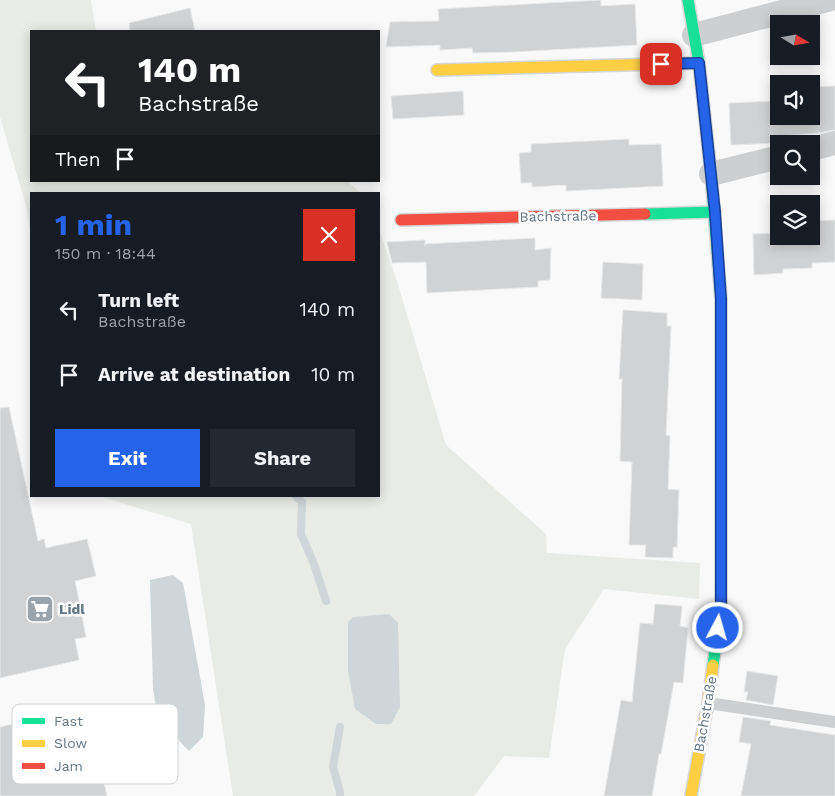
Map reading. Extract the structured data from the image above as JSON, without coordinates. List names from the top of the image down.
{
  "streets": {
    "street": ["Bachstraße"]
  },
  "places": {
    "supermarket": ["Lidl"]
  },
  "legend": ["Fast", "Slow", "Jam"],
  "north": "right",
  "page": {
    "turn": ["140 m", "Bachstraße"],
    "then": "Then",
    "heading": ["1 min", "150 m · 18:44"],
    "list": [
      {
        "name": "Turn left",
        "note": "Bachstraße",
        "value": "140 m"
      },
      {
        "name": "Arrive at destination",
        "value": "10 m"
      }
    ],
    "buttons": ["Exit", "Share"]
  }
}
